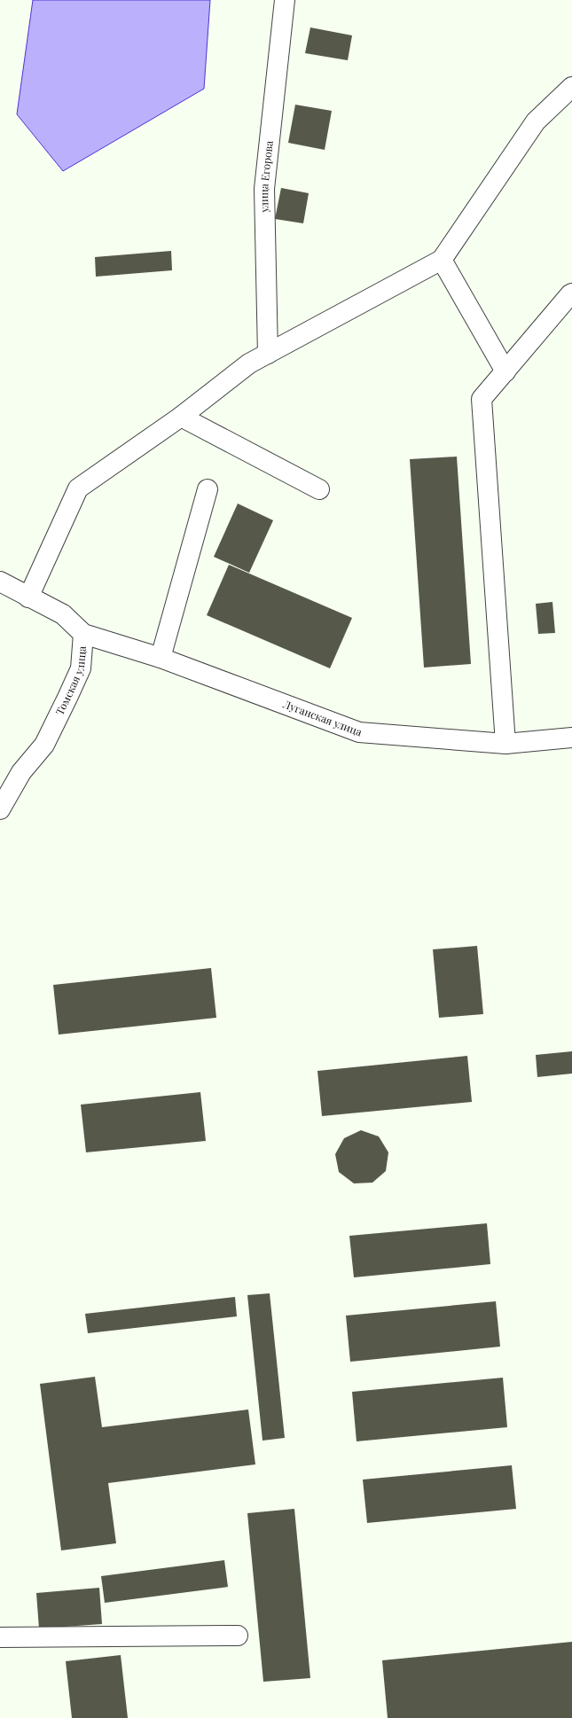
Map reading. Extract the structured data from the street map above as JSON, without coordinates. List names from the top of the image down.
{
  "streets": {
    "street": ["улица Егорова", "Томская улица", "Луганская улица"]
  },
  "crossings": [
    ["Томская улица", "Луганская улица"]
  ]
}
